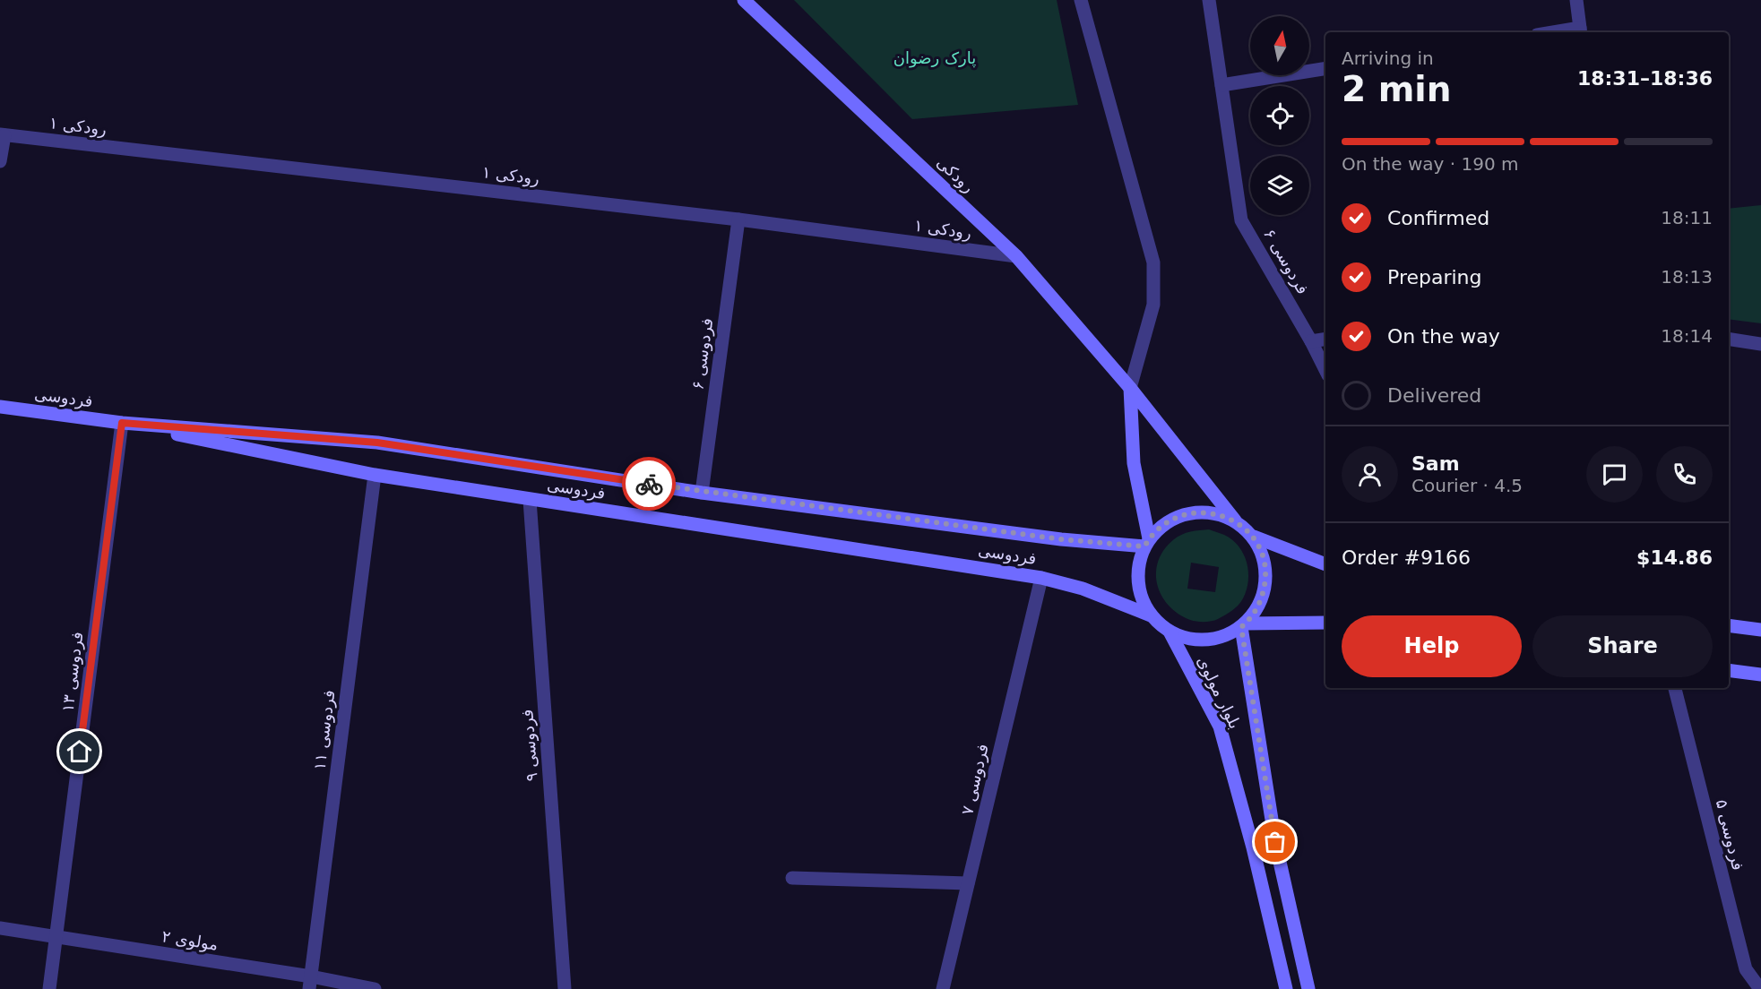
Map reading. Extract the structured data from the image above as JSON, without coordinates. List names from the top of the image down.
{
  "streets": {
    "main road": ["رودکی", "فردوسی", "بلوار مولوی"],
    "street": [
      "رودکی ۱",
      "فردوسی ۶",
      "فردوسی ۱۳",
      "فردوسی ۱۱",
      "فردوسی ۹",
      "فردوسی ۷",
      "فردوسی ۵",
      "مولوی ۲"
    ]
  },
  "crossings": [
    ["رودکی ۱", "رودکی"],
    ["رودکی ۱", "فردوسی ۶"],
    ["رودکی", "فردوسی"],
    ["رودکی", "بلوار مولوی"],
    ["فردوسی ۶", "فردوسی"],
    ["فردوسی", "فردوسی ۱۳"],
    ["فردوسی", "بلوار مولوی"],
    ["فردوسی", "فردوسی ۱۱"],
    ["فردوسی", "فردوسی ۹"],
    ["فردوسی", "فردوسی ۷"],
    ["فردوسی ۱۳", "مولوی ۲"],
    ["فردوسی ۱۱", "مولوی ۲"]
  ],
  "parks": ["پارک رضوان"],
  "north": "top",
  "page": {
    "heading": ["2 min", "Arriving in", "18:31–18:36"],
    "panel": [
      "Sam",
      "Courier · 4.5",
      "Order #9166",
      "$14.86"
    ],
    "bar": "On the way · 190 m",
    "list": [
      ["Confirmed", "18:11"],
      ["Preparing", "18:13"],
      ["On the way", "18:14"],
      "Delivered"
    ],
    "buttons": ["Help", "Share"]
  }
}
